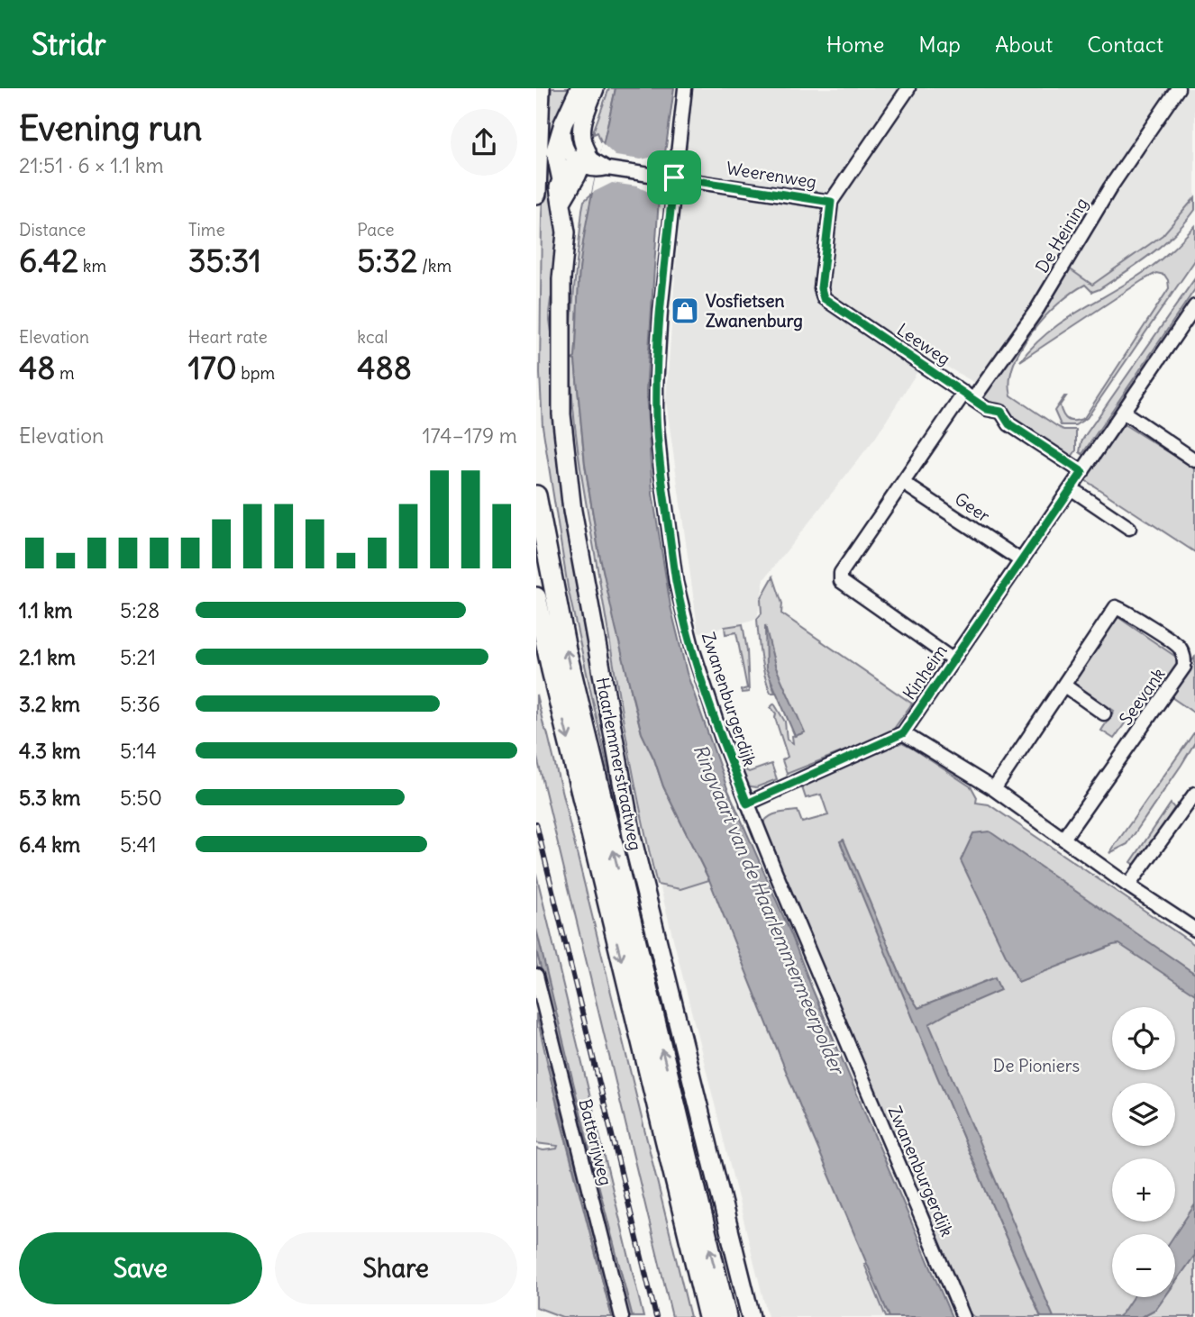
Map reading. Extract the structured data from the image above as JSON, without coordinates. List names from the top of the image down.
{
  "streets": {
    "main road": ["Haarlemmerstraatweg"],
    "street": [
      "Weerenweg",
      "De Heining",
      "Leeweg",
      "Geer",
      "Kinheim",
      "Seevank",
      "Zwanenburgerdijk",
      "Batterijweg"
    ]
  },
  "crossings": [
    ["Weerenweg", "Leeweg"],
    ["Weerenweg", "Zwanenburgerdijk"],
    ["De Heining", "Leeweg"],
    ["De Heining", "Geer"],
    ["De Heining", "Kinheim"],
    ["Leeweg", "Kinheim"],
    ["Geer", "Kinheim"]
  ],
  "water": ["Ringvaart van de Haarlemmermeerpolder"],
  "parks": ["De Pioniers"],
  "places": {
    "shop": ["Vosfietsen Zwanenburg"]
  },
  "page": {
    "header": "Stridr",
    "nav": [
      "Home",
      "Map",
      "About",
      "Contact"
    ],
    "heading": ["Evening run", "21:51 · 6 × 1.1 km"],
    "stats": [
      ["Distance", "6.42 km"],
      ["Time", "35:31"],
      ["Pace", "5:32 /km"],
      ["Elevation", "48 m"],
      ["Heart rate", "170 bpm"],
      ["kcal", "488"]
    ],
    "chart": ["Elevation", "174–179 m"],
    "list": [
      {
        "name": "1.1 km",
        "note": "5:28"
      },
      {
        "name": "2.1 km",
        "note": "5:21"
      },
      {
        "name": "3.2 km",
        "note": "5:36"
      },
      {
        "name": "4.3 km",
        "note": "5:14"
      },
      {
        "name": "5.3 km",
        "note": "5:50"
      },
      {
        "name": "6.4 km",
        "note": "5:41"
      }
    ],
    "map_buttons": ["+", "−"],
    "buttons": ["Save", "Share"]
  }
}
